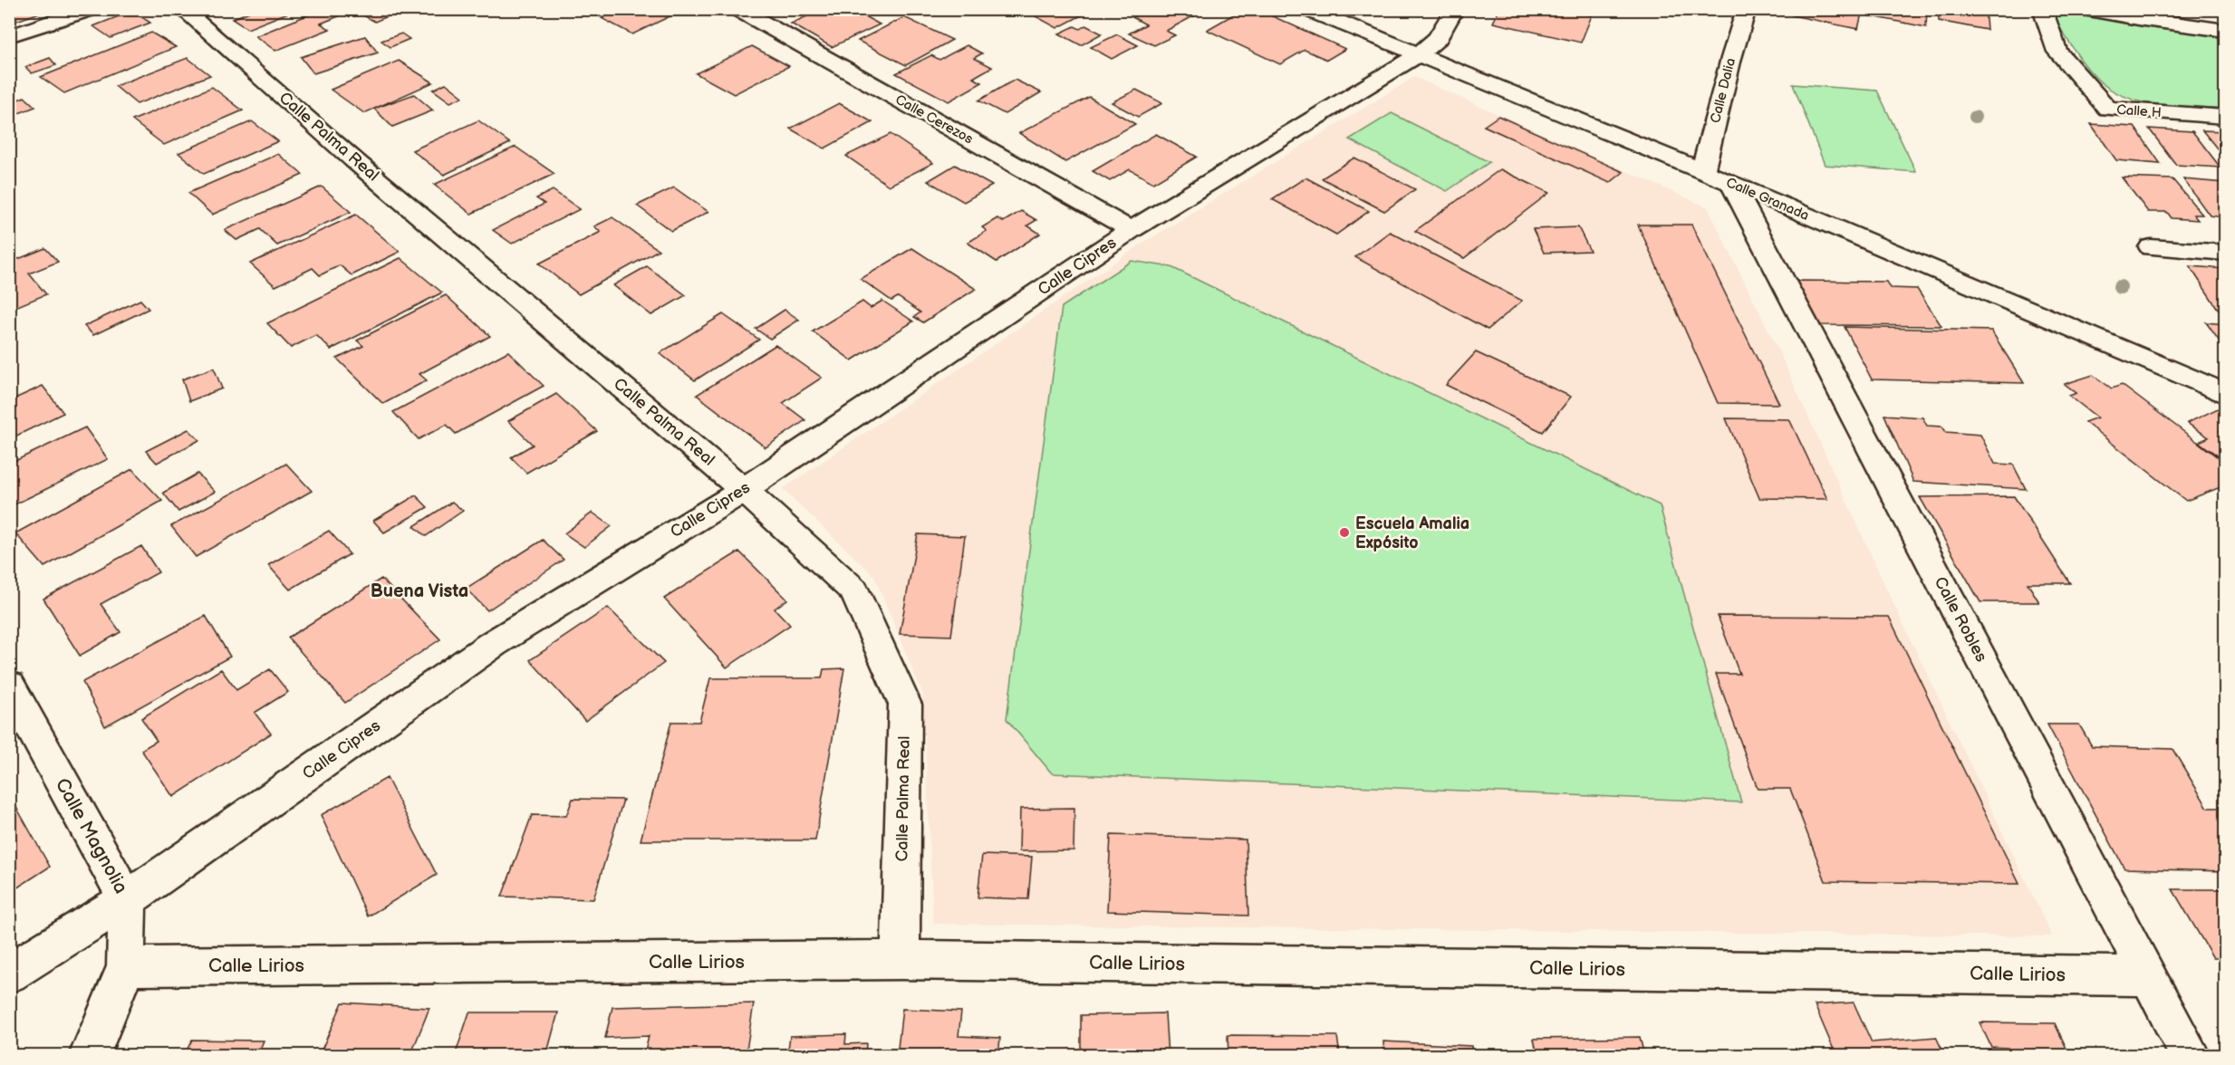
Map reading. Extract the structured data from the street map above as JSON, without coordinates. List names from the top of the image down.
{
  "streets": {
    "street": [
      "Calle Dalia",
      "Calle H",
      "Calle Cerezos",
      "Calle Palma Real",
      "Calle Granada",
      "Calle Cipres",
      "Calle Robles",
      "Calle Magnolia",
      "Calle Lirios"
    ]
  },
  "crossings": [
    ["Calle Dalia", "Calle Granada"],
    ["Calle Cerezos", "Calle Cipres"],
    ["Calle Palma Real", "Calle Cipres"],
    ["Calle Palma Real", "Calle Lirios"],
    ["Calle Granada", "Calle Cipres"],
    ["Calle Granada", "Calle Robles"],
    ["Calle Cipres", "Calle Magnolia"],
    ["Calle Robles", "Calle Lirios"],
    ["Calle Magnolia", "Calle Lirios"]
  ],
  "districts": ["Buena Vista"],
  "places": ["Escuela Amalia Expósito"]
}
